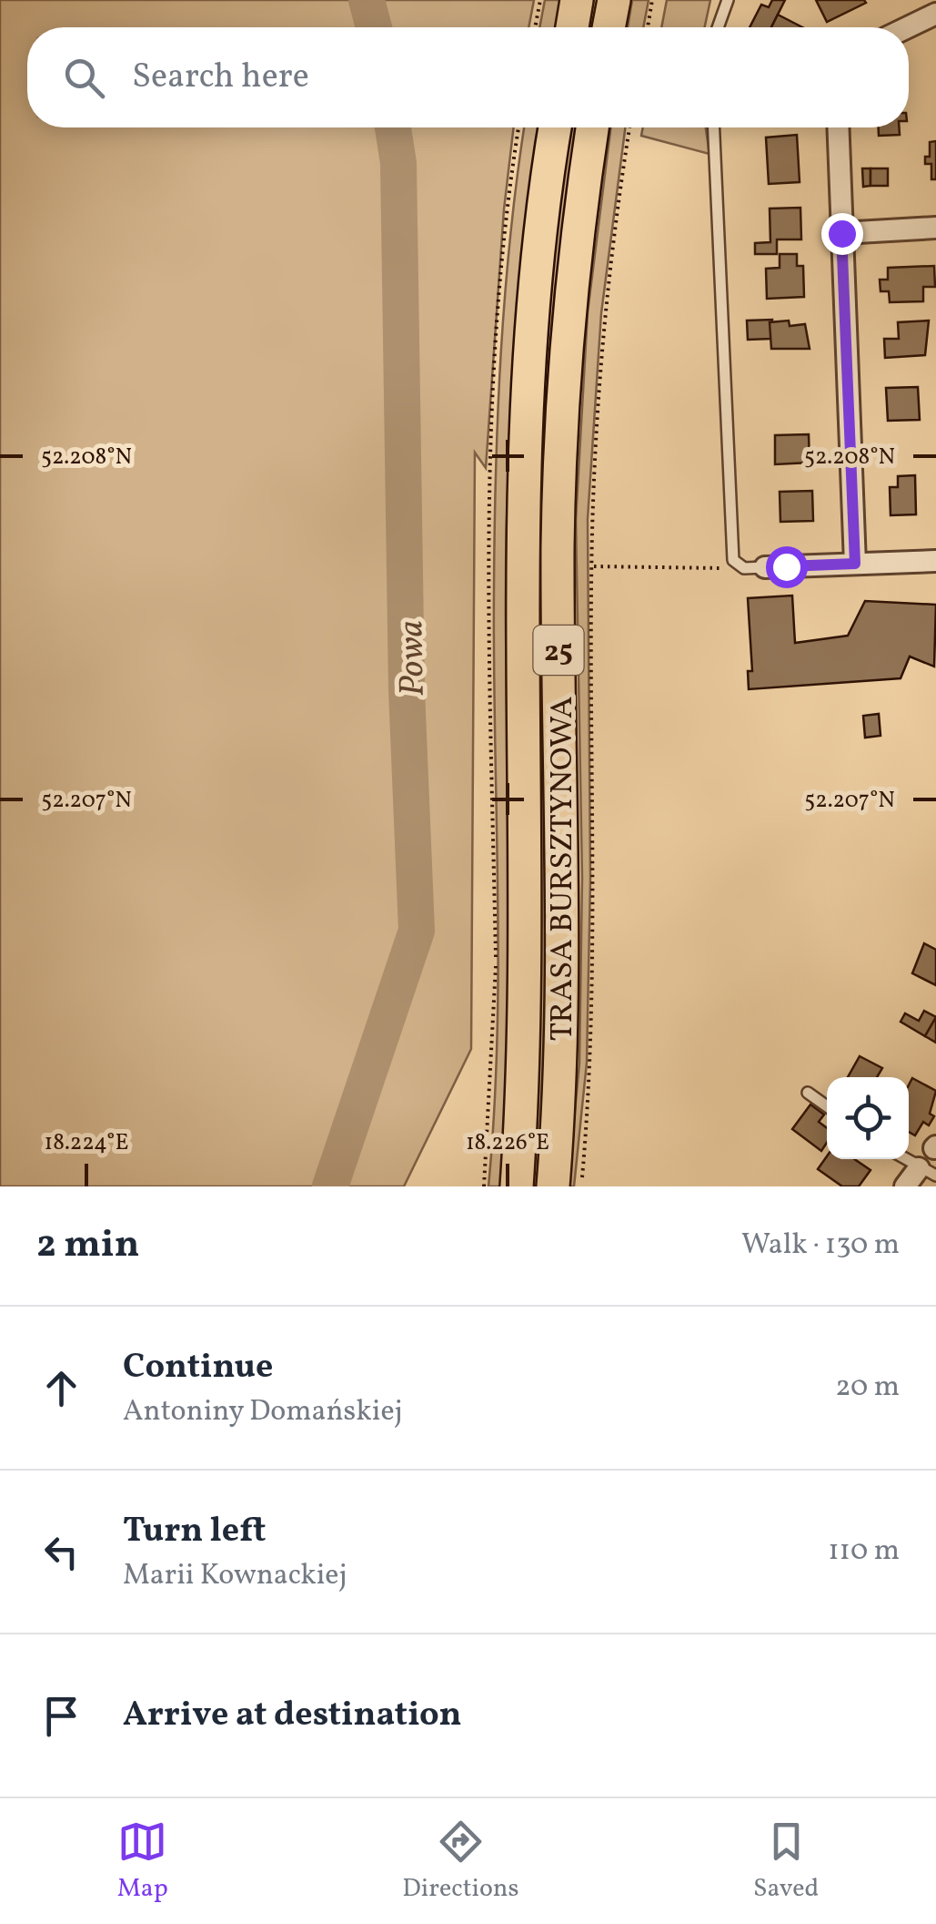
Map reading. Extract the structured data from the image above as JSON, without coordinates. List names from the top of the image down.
{
  "streets": {
    "main road": ["25", "TRASA BURSZTYNOWA"]
  },
  "water": ["Powa"],
  "page": {
    "search": "Search here",
    "heading": ["2 min", "Walk · 130 m"],
    "list": [
      ["Continue", "Antoniny Domańskiej", "20 m"],
      ["Turn left", "Marii Kownackiej", "110 m"],
      "Arrive at destination"
    ],
    "nav": ["Map", "Directions", "Saved"]
  },
  "coordinates": [
    "52.208°N",
    "52.207°N",
    "18.224°E",
    "18.226°E"
  ]
}
